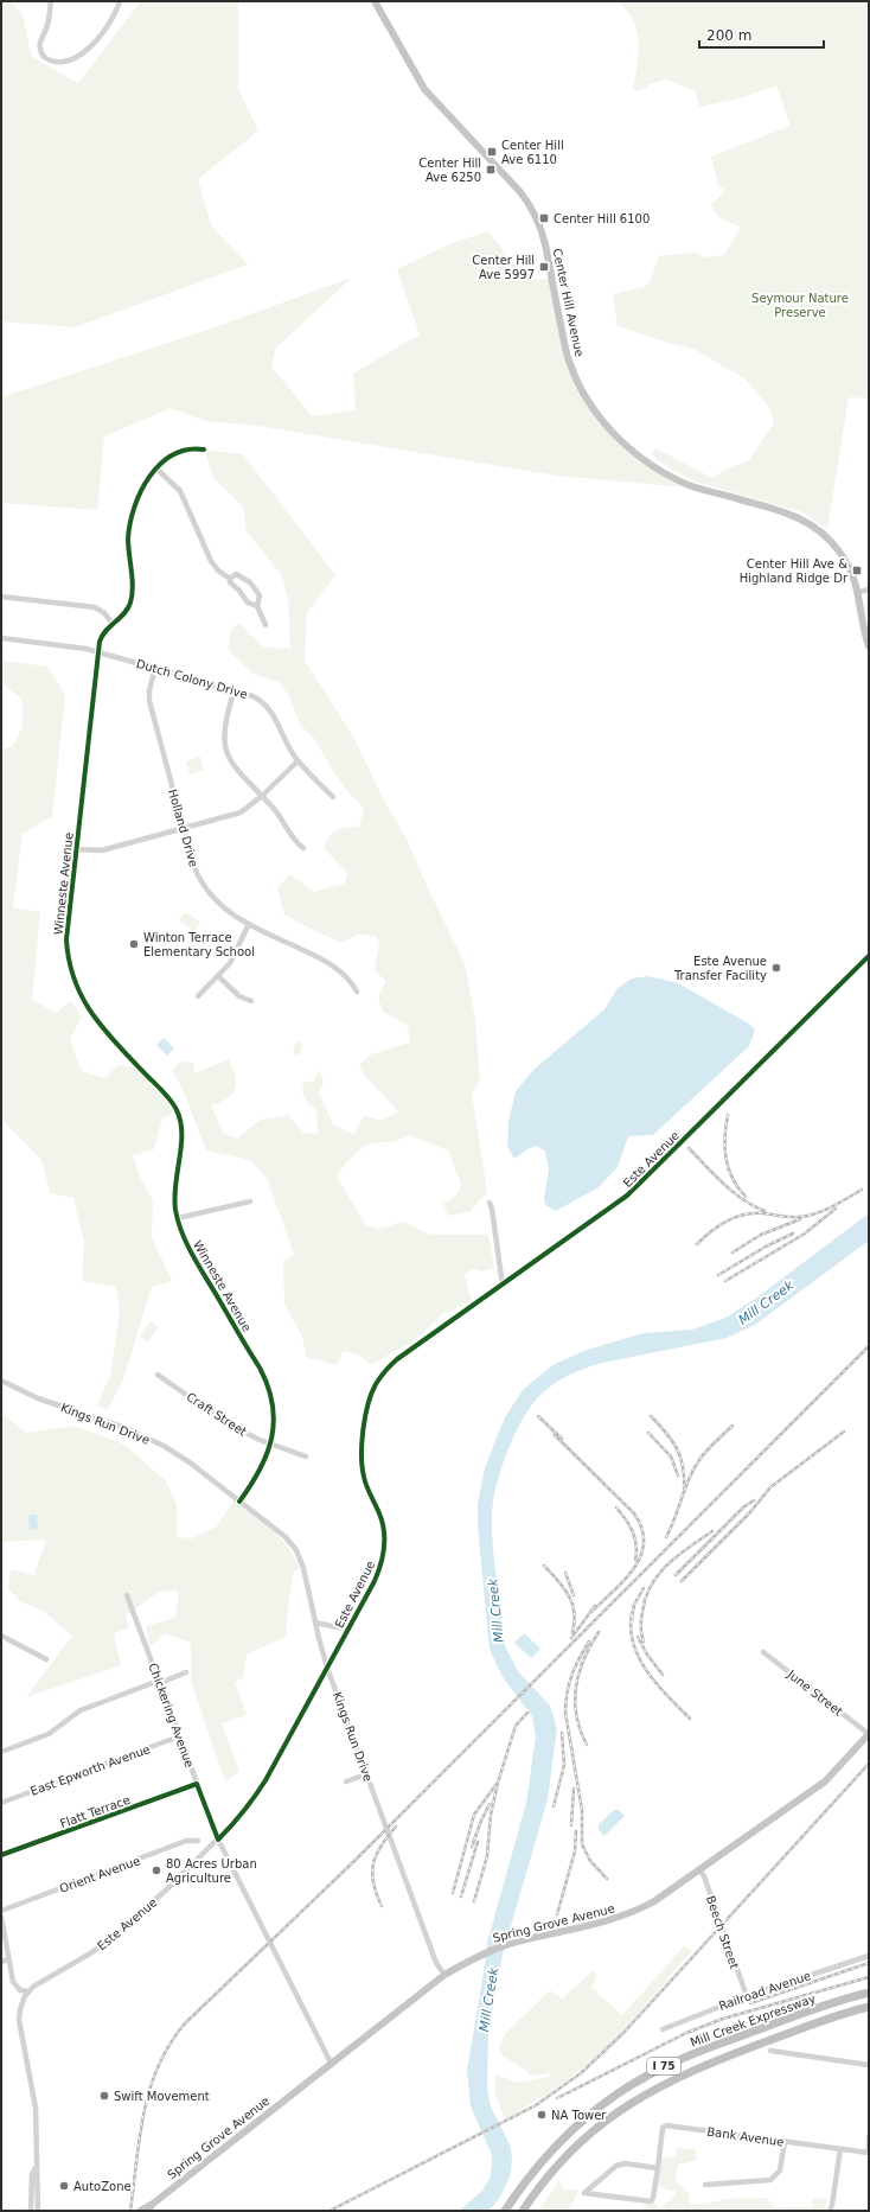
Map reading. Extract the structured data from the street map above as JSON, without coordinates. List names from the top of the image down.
{
  "streets": {
    "highway": ["Mill Creek Expressway", "I 75"],
    "main road": ["Center Hill Avenue", "Spring Grove Avenue"],
    "street": [
      "Dutch Colony Drive",
      "Holland Drive",
      "Winneste Avenue",
      "Este Avenue",
      "Craft Street",
      "Kings Run Drive",
      "June Street",
      "Chickering Avenue",
      "East Epworth Avenue",
      "Flatt Terrace",
      "Orient Avenue",
      "Beech Street",
      "Railroad Avenue",
      "Bank Avenue"
    ]
  },
  "crossings": [
    ["Dutch Colony Drive", "Holland Drive"],
    ["Dutch Colony Drive", "Winneste Avenue"],
    ["Winneste Avenue", "Craft Street"],
    ["Winneste Avenue", "Kings Run Drive"],
    ["Este Avenue", "Kings Run Drive"],
    ["Este Avenue", "Chickering Avenue"],
    ["Kings Run Drive", "Spring Grove Avenue"],
    ["June Street", "Spring Grove Avenue"],
    ["Chickering Avenue", "East Epworth Avenue"],
    ["Chickering Avenue", "Flatt Terrace"],
    ["Chickering Avenue", "Spring Grove Avenue"],
    ["Spring Grove Avenue", "Beech Street"],
    ["Beech Street", "Railroad Avenue"]
  ],
  "water": ["Mill Creek"],
  "parks": ["Seymour Nature Preserve"],
  "places": {
    "transit": [
      "Center Hill Ave 6110",
      "Center Hill Ave 6250",
      "Center Hill 6100",
      "Center Hill Ave 5997",
      "Center Hill Ave & Highland Ridge Dr"
    ],
    "other": [
      "Winton Terrace Elementary School",
      "Este Avenue Transfer Facility",
      "80 Acres Urban Agriculture",
      "Swift Movement",
      "NA Tower",
      "AutoZone"
    ]
  },
  "scale_bar": "200 m"
}
